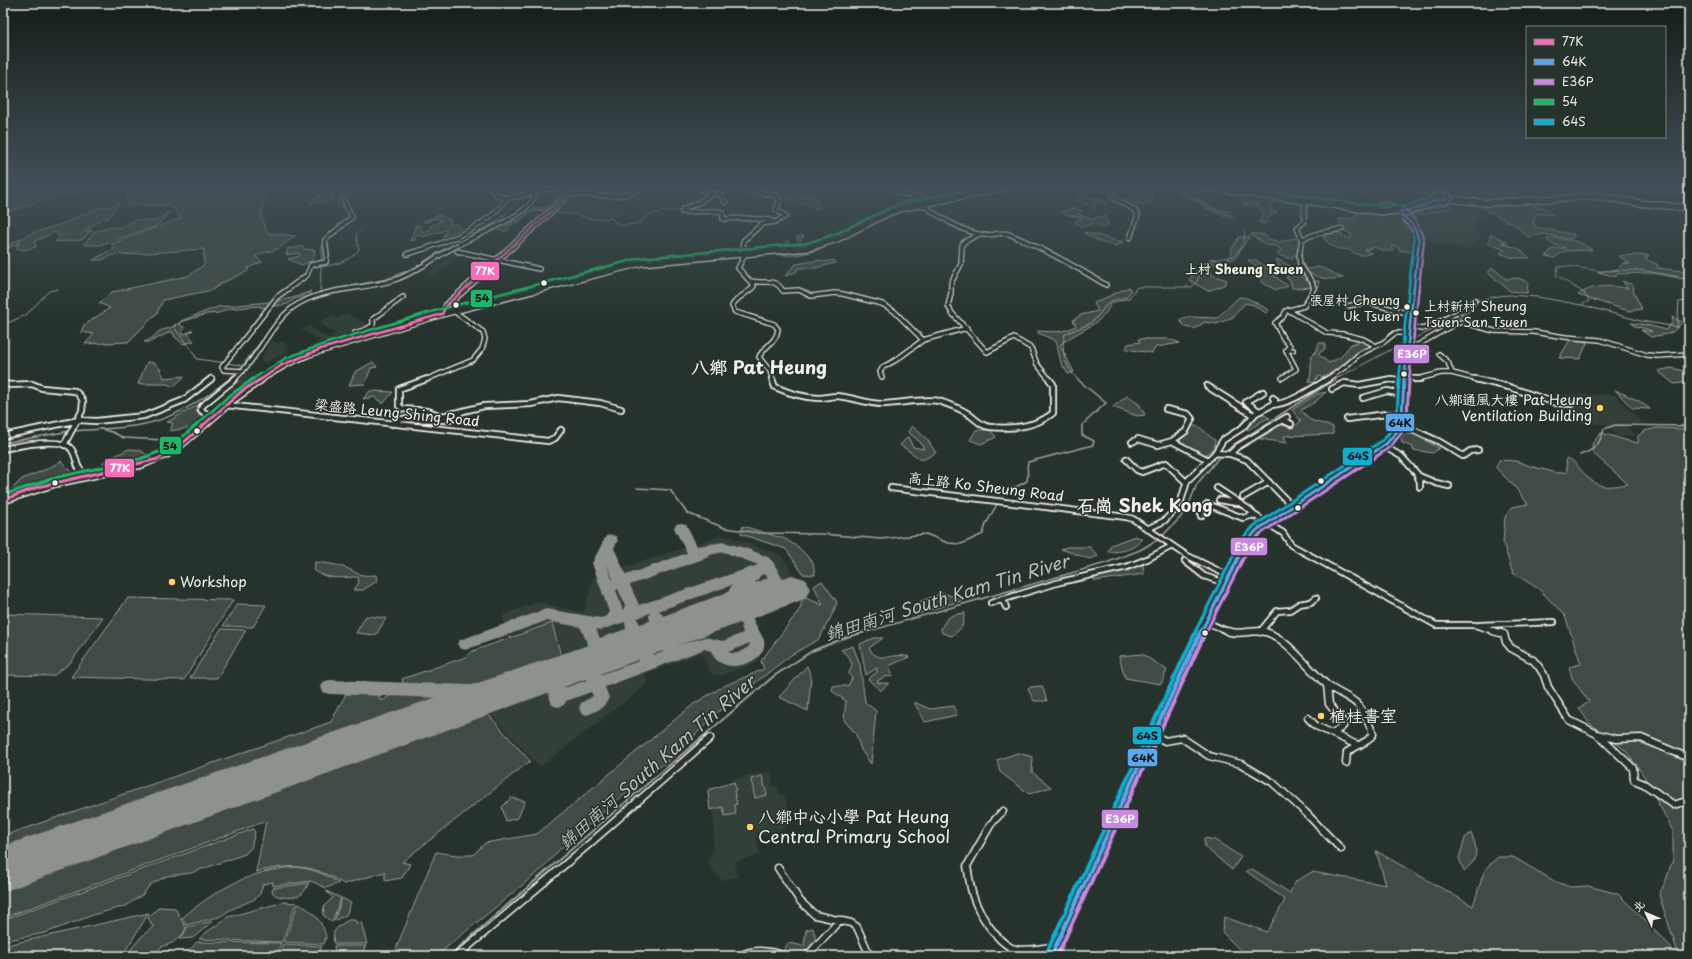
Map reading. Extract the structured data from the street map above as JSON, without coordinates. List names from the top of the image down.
{
  "streets": {
    "street": ["梁盛路 Leung Shing Road", "高上路 Ko Sheung Road"]
  },
  "districts": ["上村 Sheung Tsuen", "八鄉 Pat Heung", "石崗 Shek Kong"],
  "water": ["錦田南河 South Kam Tin River"],
  "places": [
    "張屋村 Cheung Uk Tsuen",
    "上村新村 Sheung Tsuen San Tsuen",
    "八鄉通風大樓 Pat Heung Ventilation Building",
    "Workshop",
    "植桂書室",
    "八鄉中心小學 Pat Heung Central Primary School"
  ],
  "lines": [
    "transit line 77K",
    "transit line 64K",
    "transit line E36P",
    "transit line 54",
    "transit line 64S"
  ],
  "legend": [
    "77K",
    "64K",
    "E36P",
    "54",
    "64S"
  ],
  "north": "top left"
}
